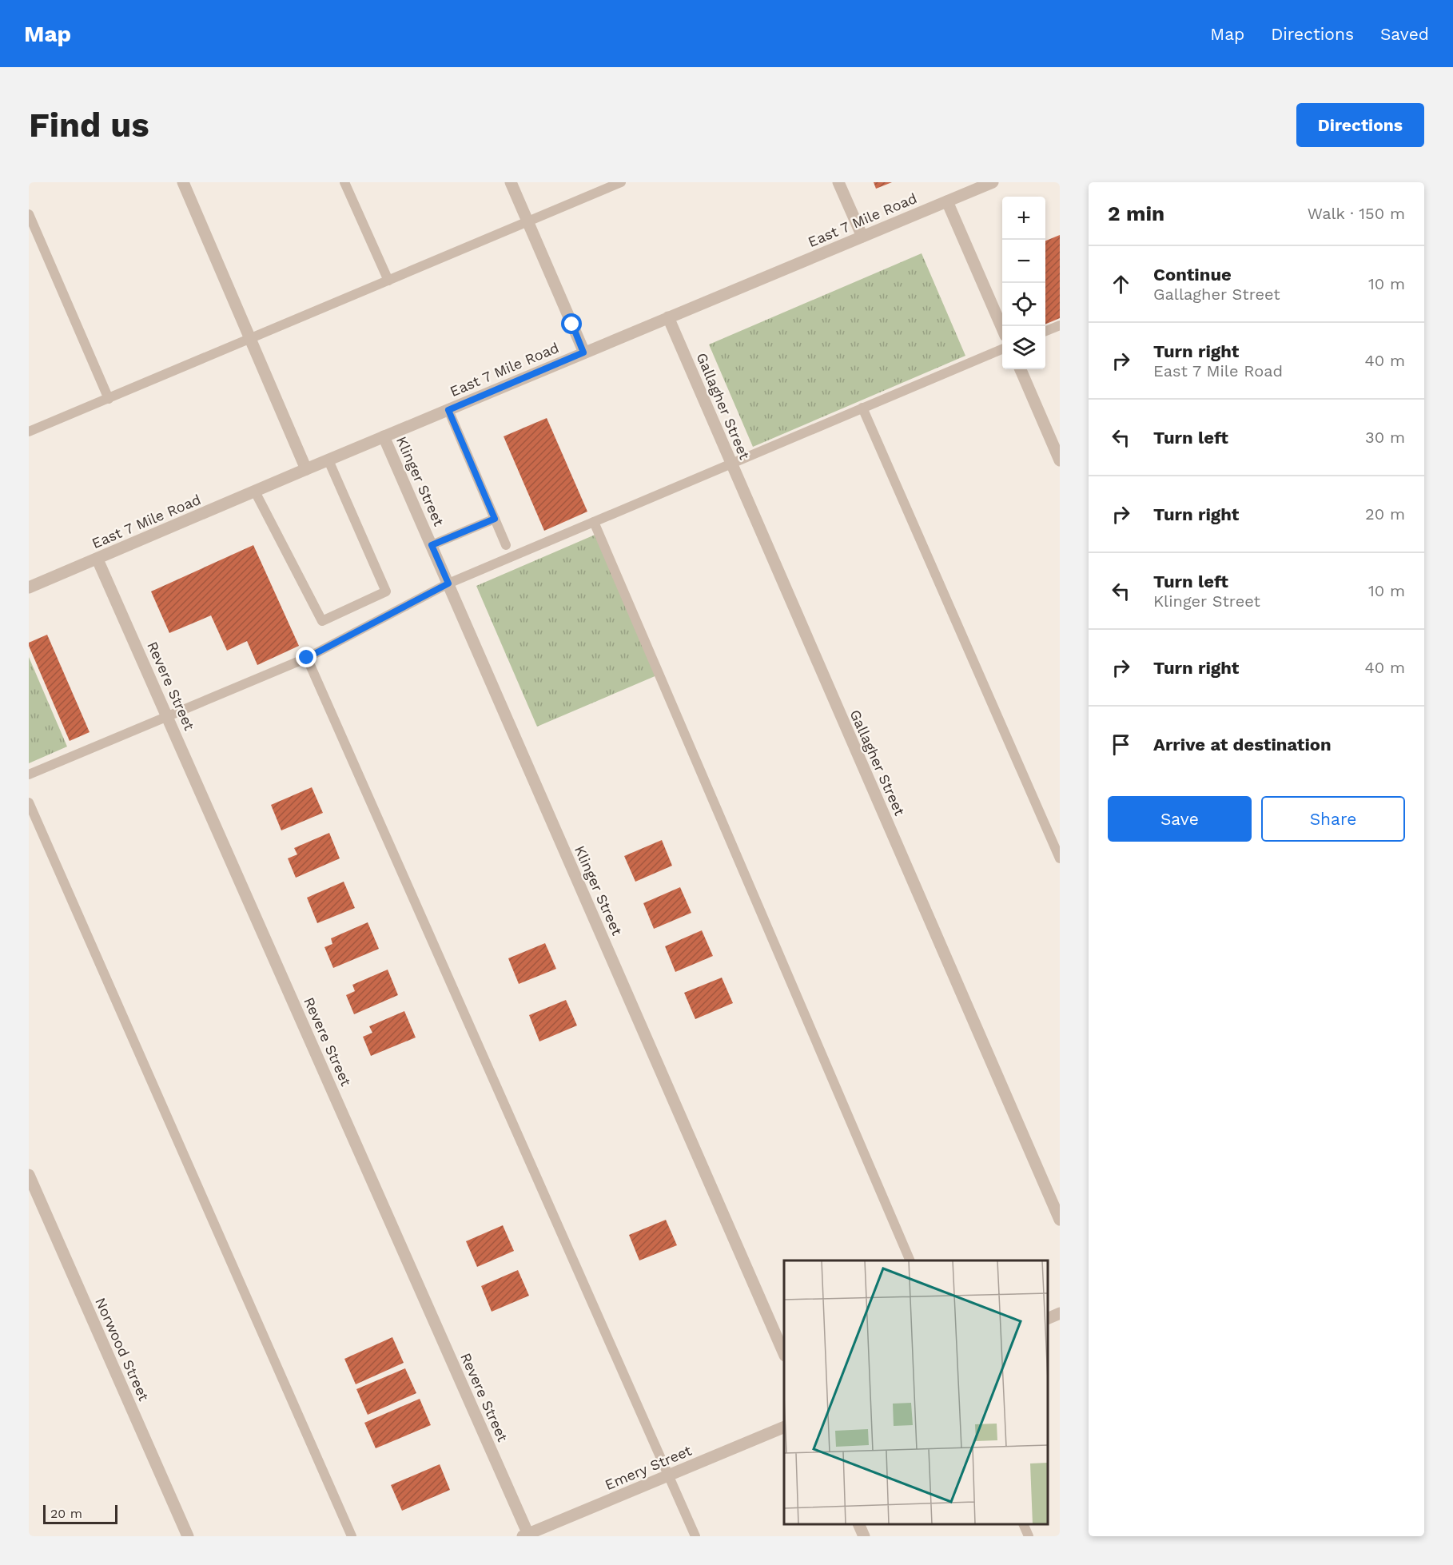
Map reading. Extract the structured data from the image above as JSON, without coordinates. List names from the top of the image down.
{
  "streets": {
    "street": [
      "East 7 Mile Road",
      "Gallagher Street",
      "Klinger Street",
      "Revere Street",
      "Norwood Street",
      "Emery Street"
    ]
  },
  "crossings": [
    ["East 7 Mile Road", "Gallagher Street"],
    ["East 7 Mile Road", "Klinger Street"],
    ["East 7 Mile Road", "Revere Street"],
    ["Revere Street", "Emery Street"]
  ],
  "scale_bar": "20 m",
  "page": {
    "header": "Map",
    "nav": ["Map", "Directions", "Saved"],
    "buttons": [
      "Directions",
      ["Save", "Share"]
    ],
    "title": "Find us",
    "heading": ["2 min", "Walk · 150 m"],
    "map_buttons": ["+", "−"],
    "list": [
      ["Continue", "Gallagher Street", "10 m"],
      ["Turn right", "East 7 Mile Road", "40 m"],
      ["Turn left", "30 m"],
      ["Turn right", "20 m"],
      ["Turn left", "Klinger Street", "10 m"],
      ["Turn right", "40 m"],
      "Arrive at destination"
    ],
    "scale": "20 m"
  }
}
